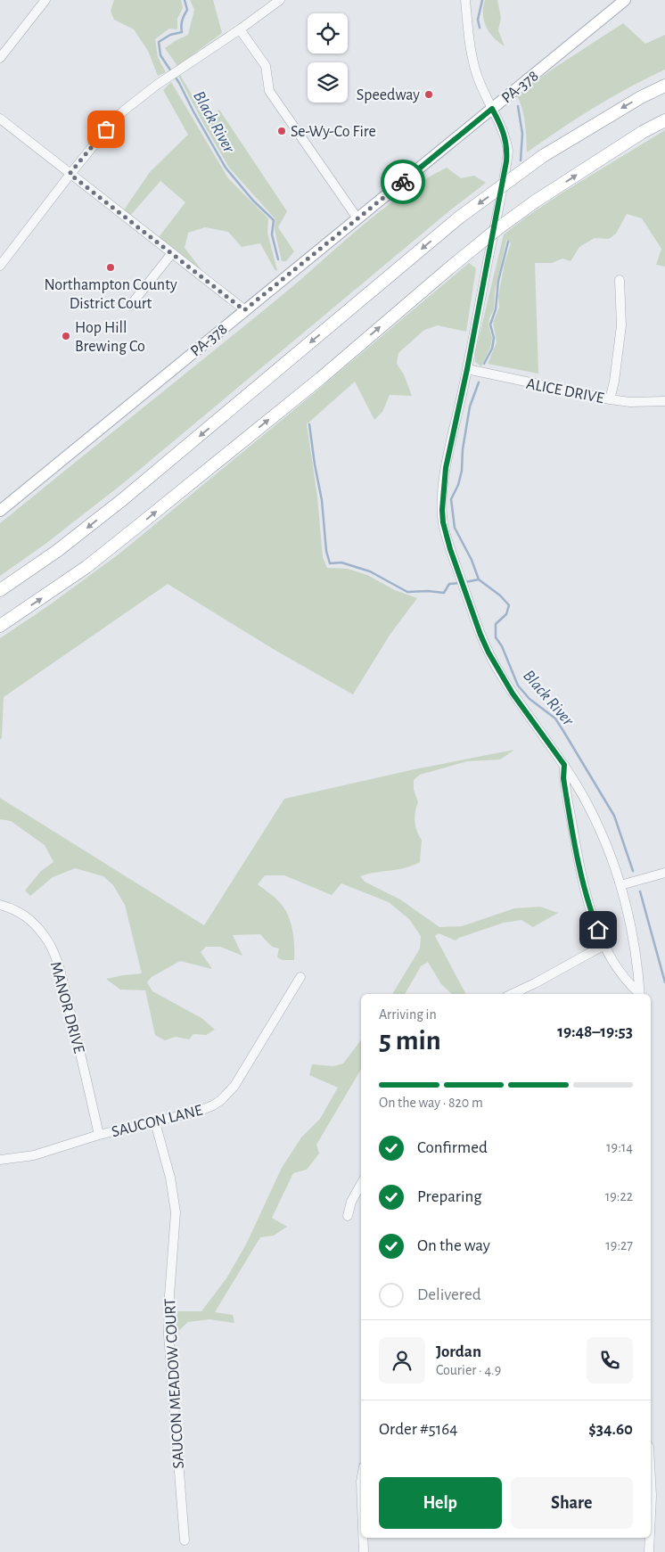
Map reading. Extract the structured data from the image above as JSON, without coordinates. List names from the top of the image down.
{
  "streets": {
    "main road": ["PA-378"],
    "street": [
      "ALICE DRIVE",
      "MANOR DRIVE",
      "SAUCON LANE",
      "SAUCON MEADOW COURT"
    ]
  },
  "crossings": [
    ["MANOR DRIVE", "SAUCON LANE"],
    ["SAUCON LANE", "SAUCON MEADOW COURT"]
  ],
  "water": ["Black River"],
  "places": [
    "Speedway",
    "Se-Wy-Co Fire",
    "Northampton County District Court",
    "Hop Hill Brewing Co"
  ],
  "page": {
    "heading": ["5 min", "Arriving in", "19:48–19:53"],
    "panel": [
      "Jordan",
      "Courier · 4.9",
      "Order #5164",
      "$34.60"
    ],
    "bar": "On the way · 820 m",
    "list": [
      ["Confirmed", "19:14"],
      ["Preparing", "19:22"],
      ["On the way", "19:27"],
      "Delivered"
    ],
    "buttons": ["Help", "Share"]
  }
}
